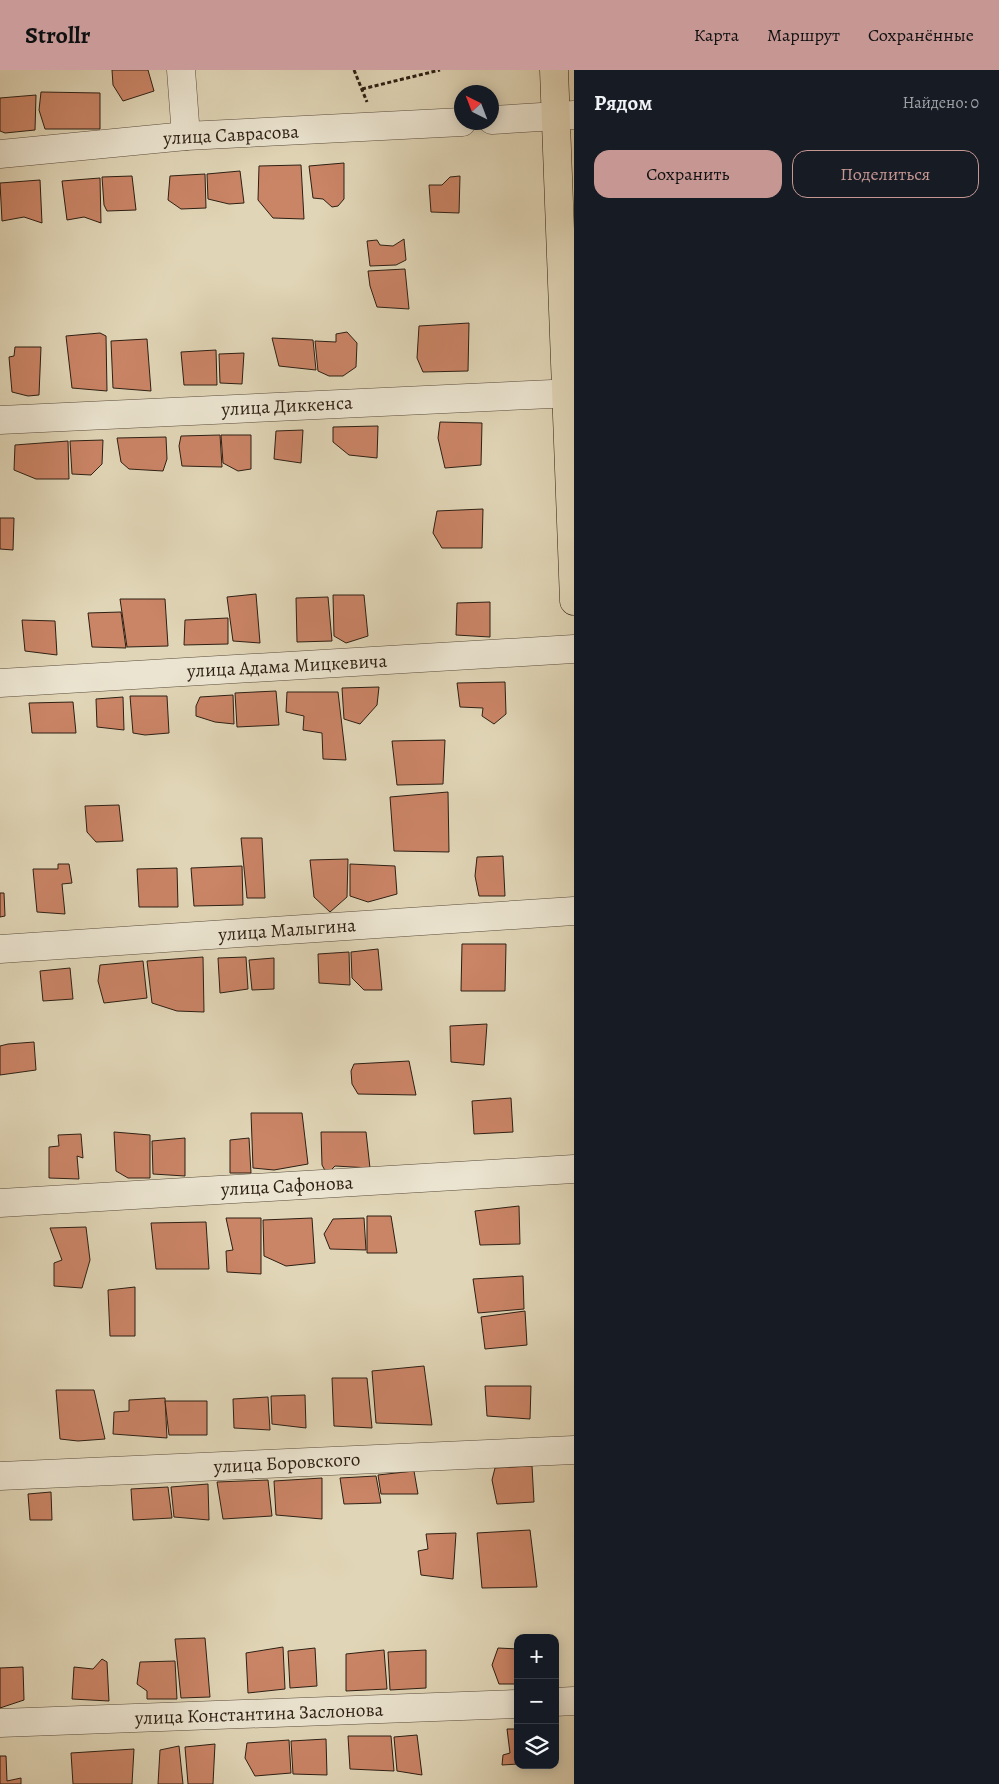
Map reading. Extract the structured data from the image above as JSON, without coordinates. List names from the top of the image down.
{
  "streets": {
    "street": [
      "улица Саврасова",
      "улица Диккенса",
      "улица Адама Мицкевича",
      "улица Малыгина",
      "улица Сафонова",
      "улица Боровского",
      "улица Константина Заслонова"
    ]
  },
  "north": "top left",
  "page": {
    "header": "Strollr",
    "nav": ["Карта", "Маршрут", "Сохранённые"],
    "heading": ["Рядом", "Найдено: 0"],
    "buttons": ["Сохранить", "Поделиться"],
    "map_buttons": ["+", "−"]
  }
}
